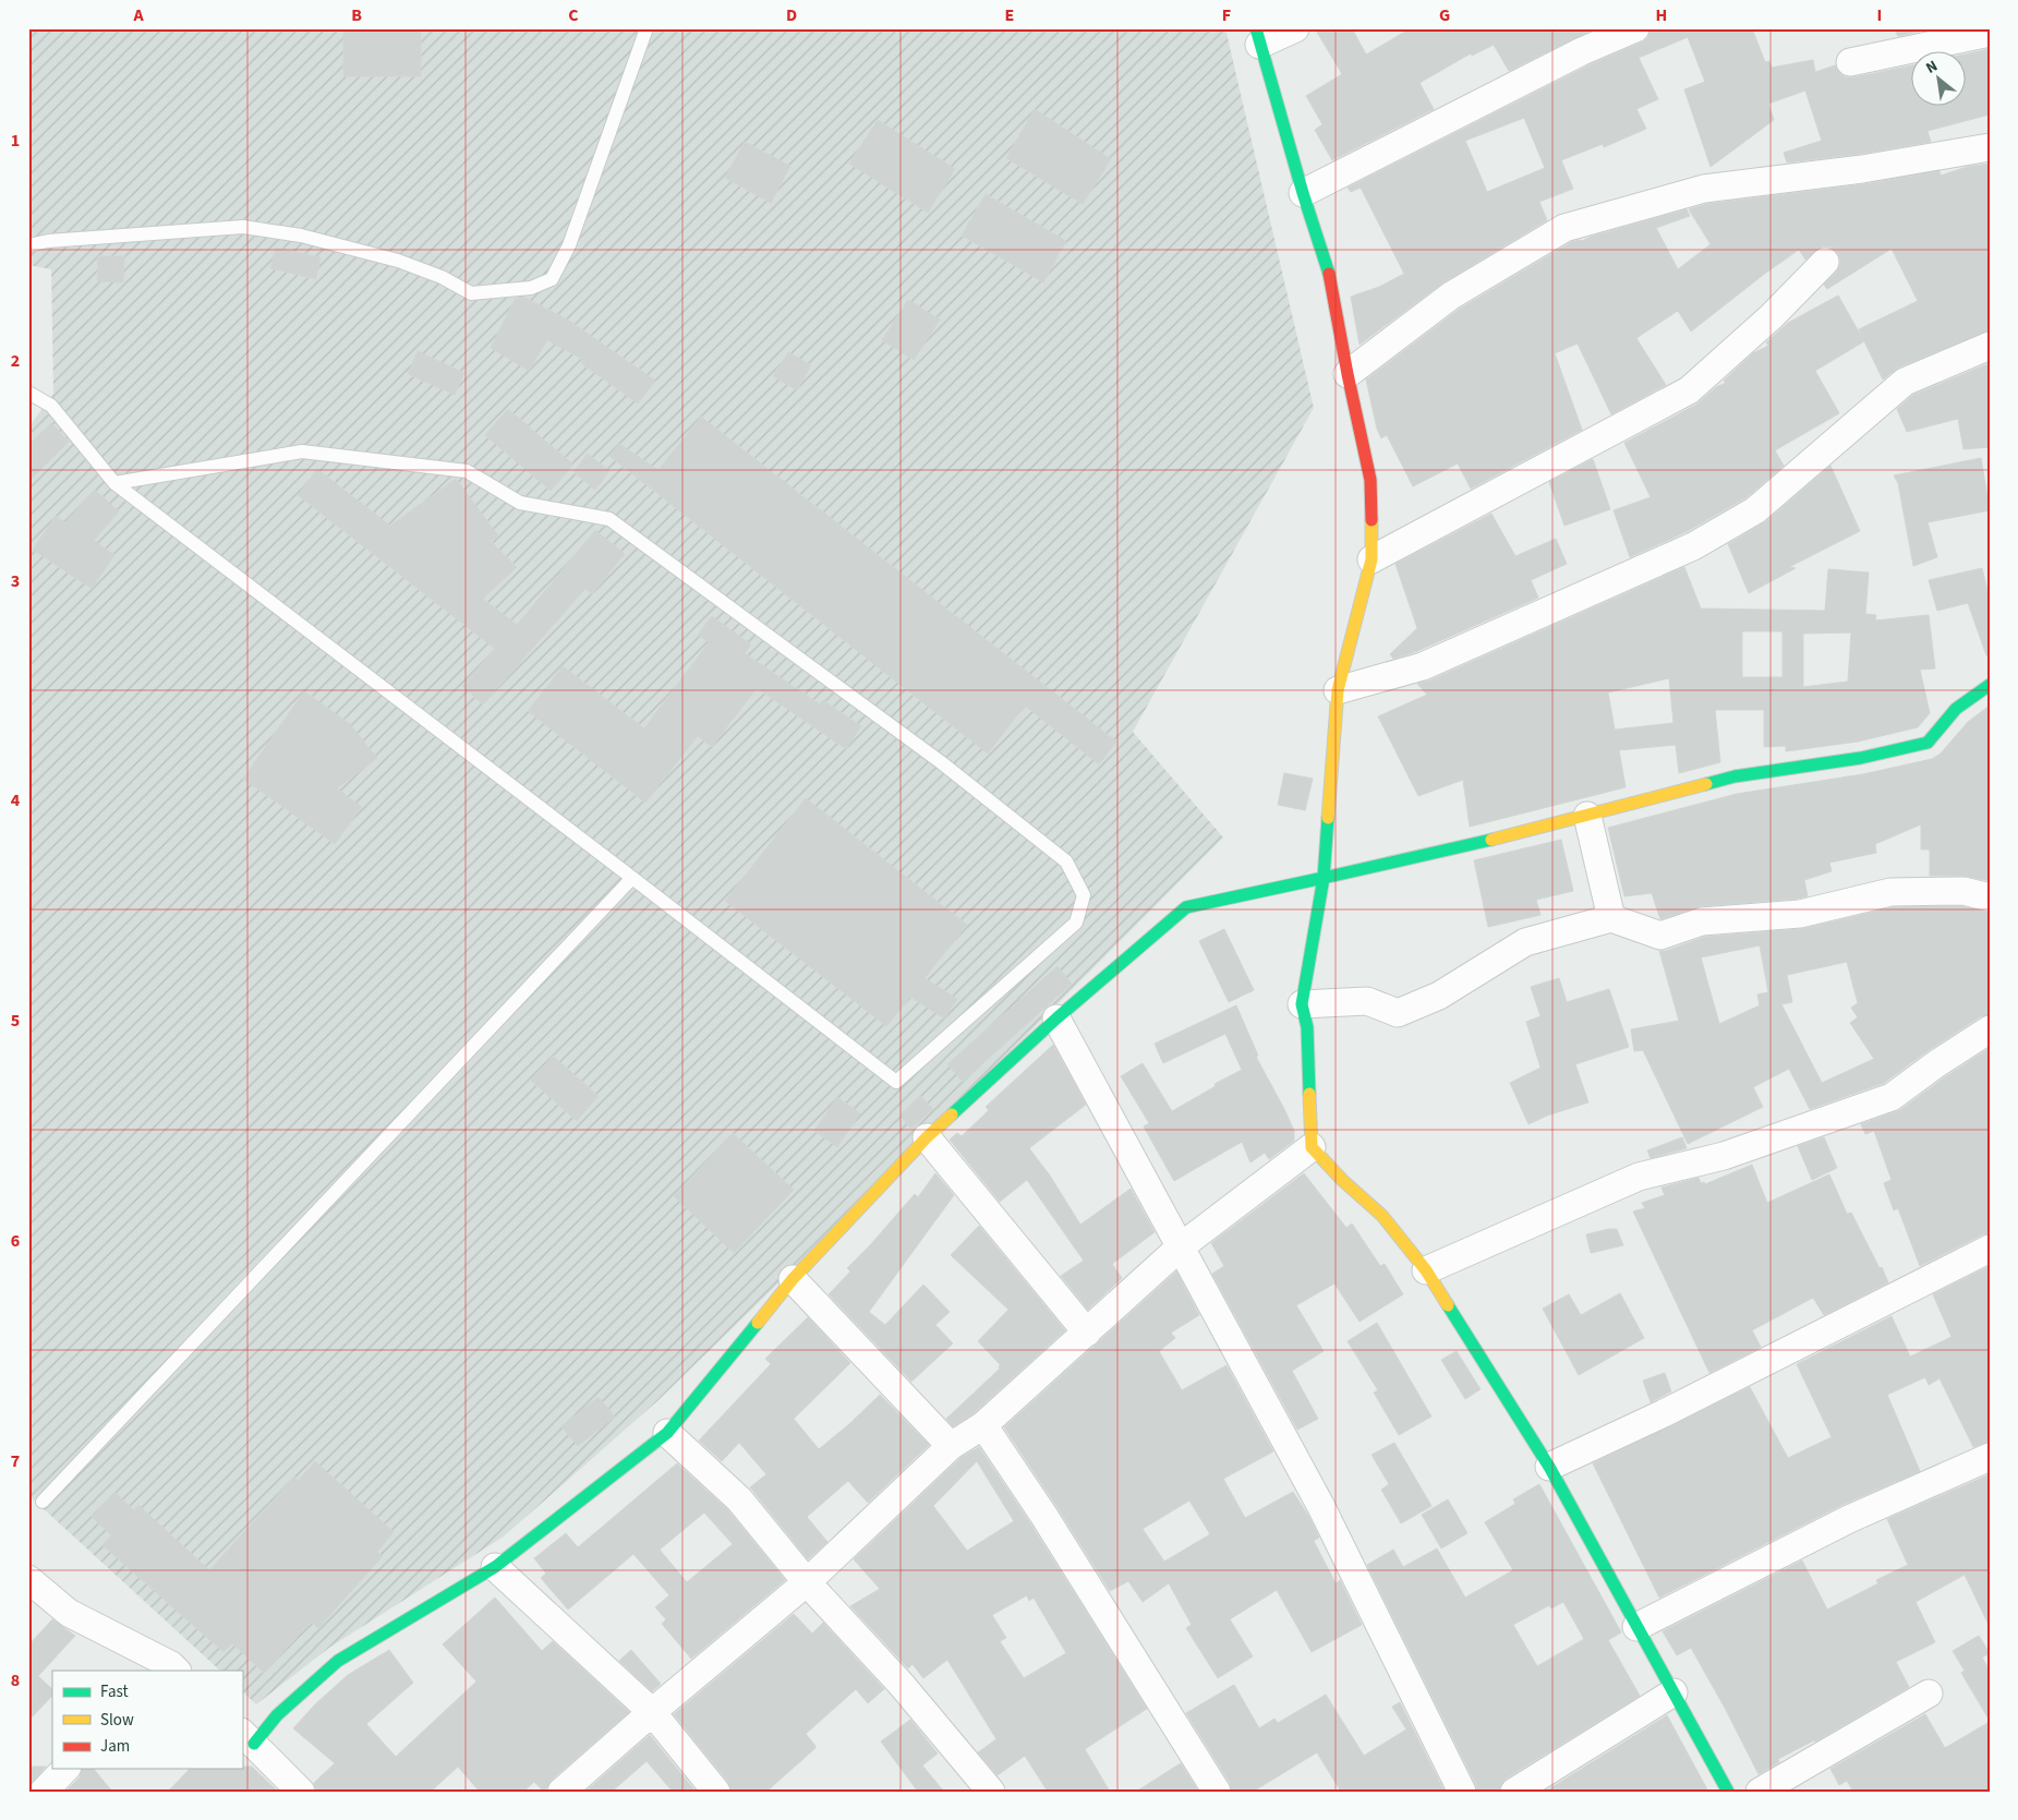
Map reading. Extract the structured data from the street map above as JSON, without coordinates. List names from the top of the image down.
{
  "legend": ["Fast", "Slow", "Jam"],
  "north": "top left",
  "grid": {
    "columns": [
      "A",
      "B",
      "C",
      "D",
      "E",
      "F",
      "G",
      "H",
      "I"
    ],
    "rows": [
      "1",
      "2",
      "3",
      "4",
      "5",
      "6",
      "7",
      "8"
    ]
  }
}
